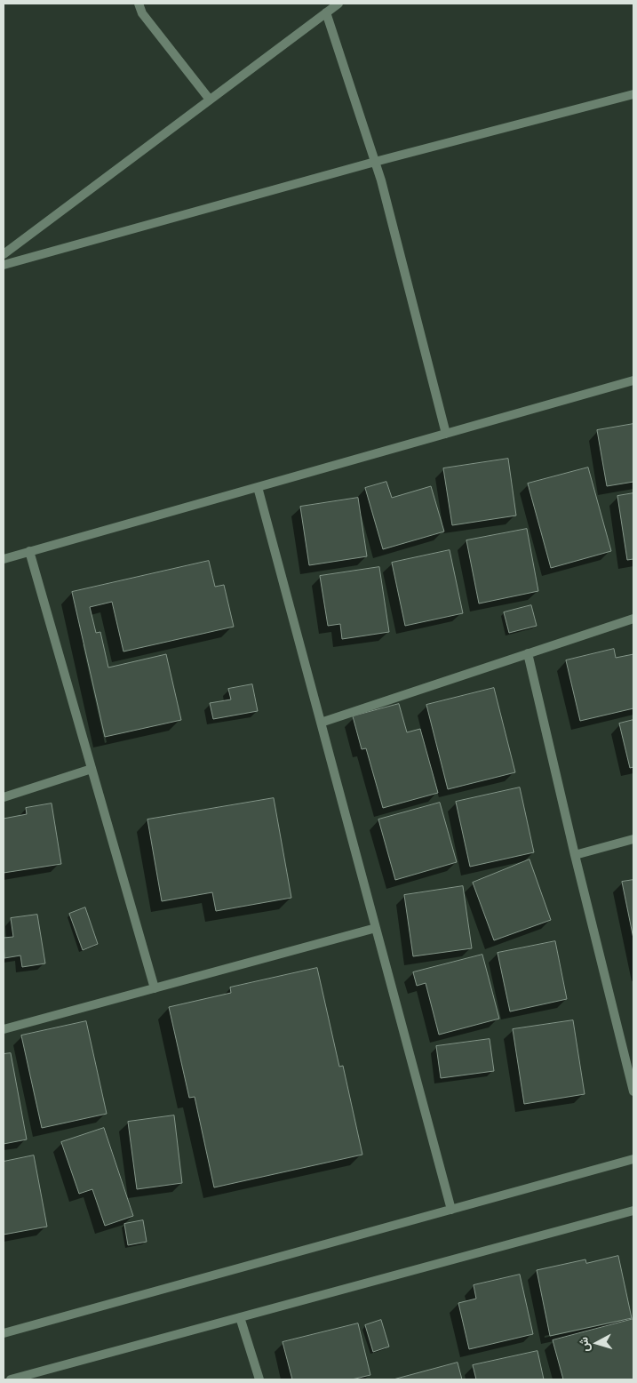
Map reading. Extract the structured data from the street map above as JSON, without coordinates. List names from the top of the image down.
{
  "north": "left"
}
